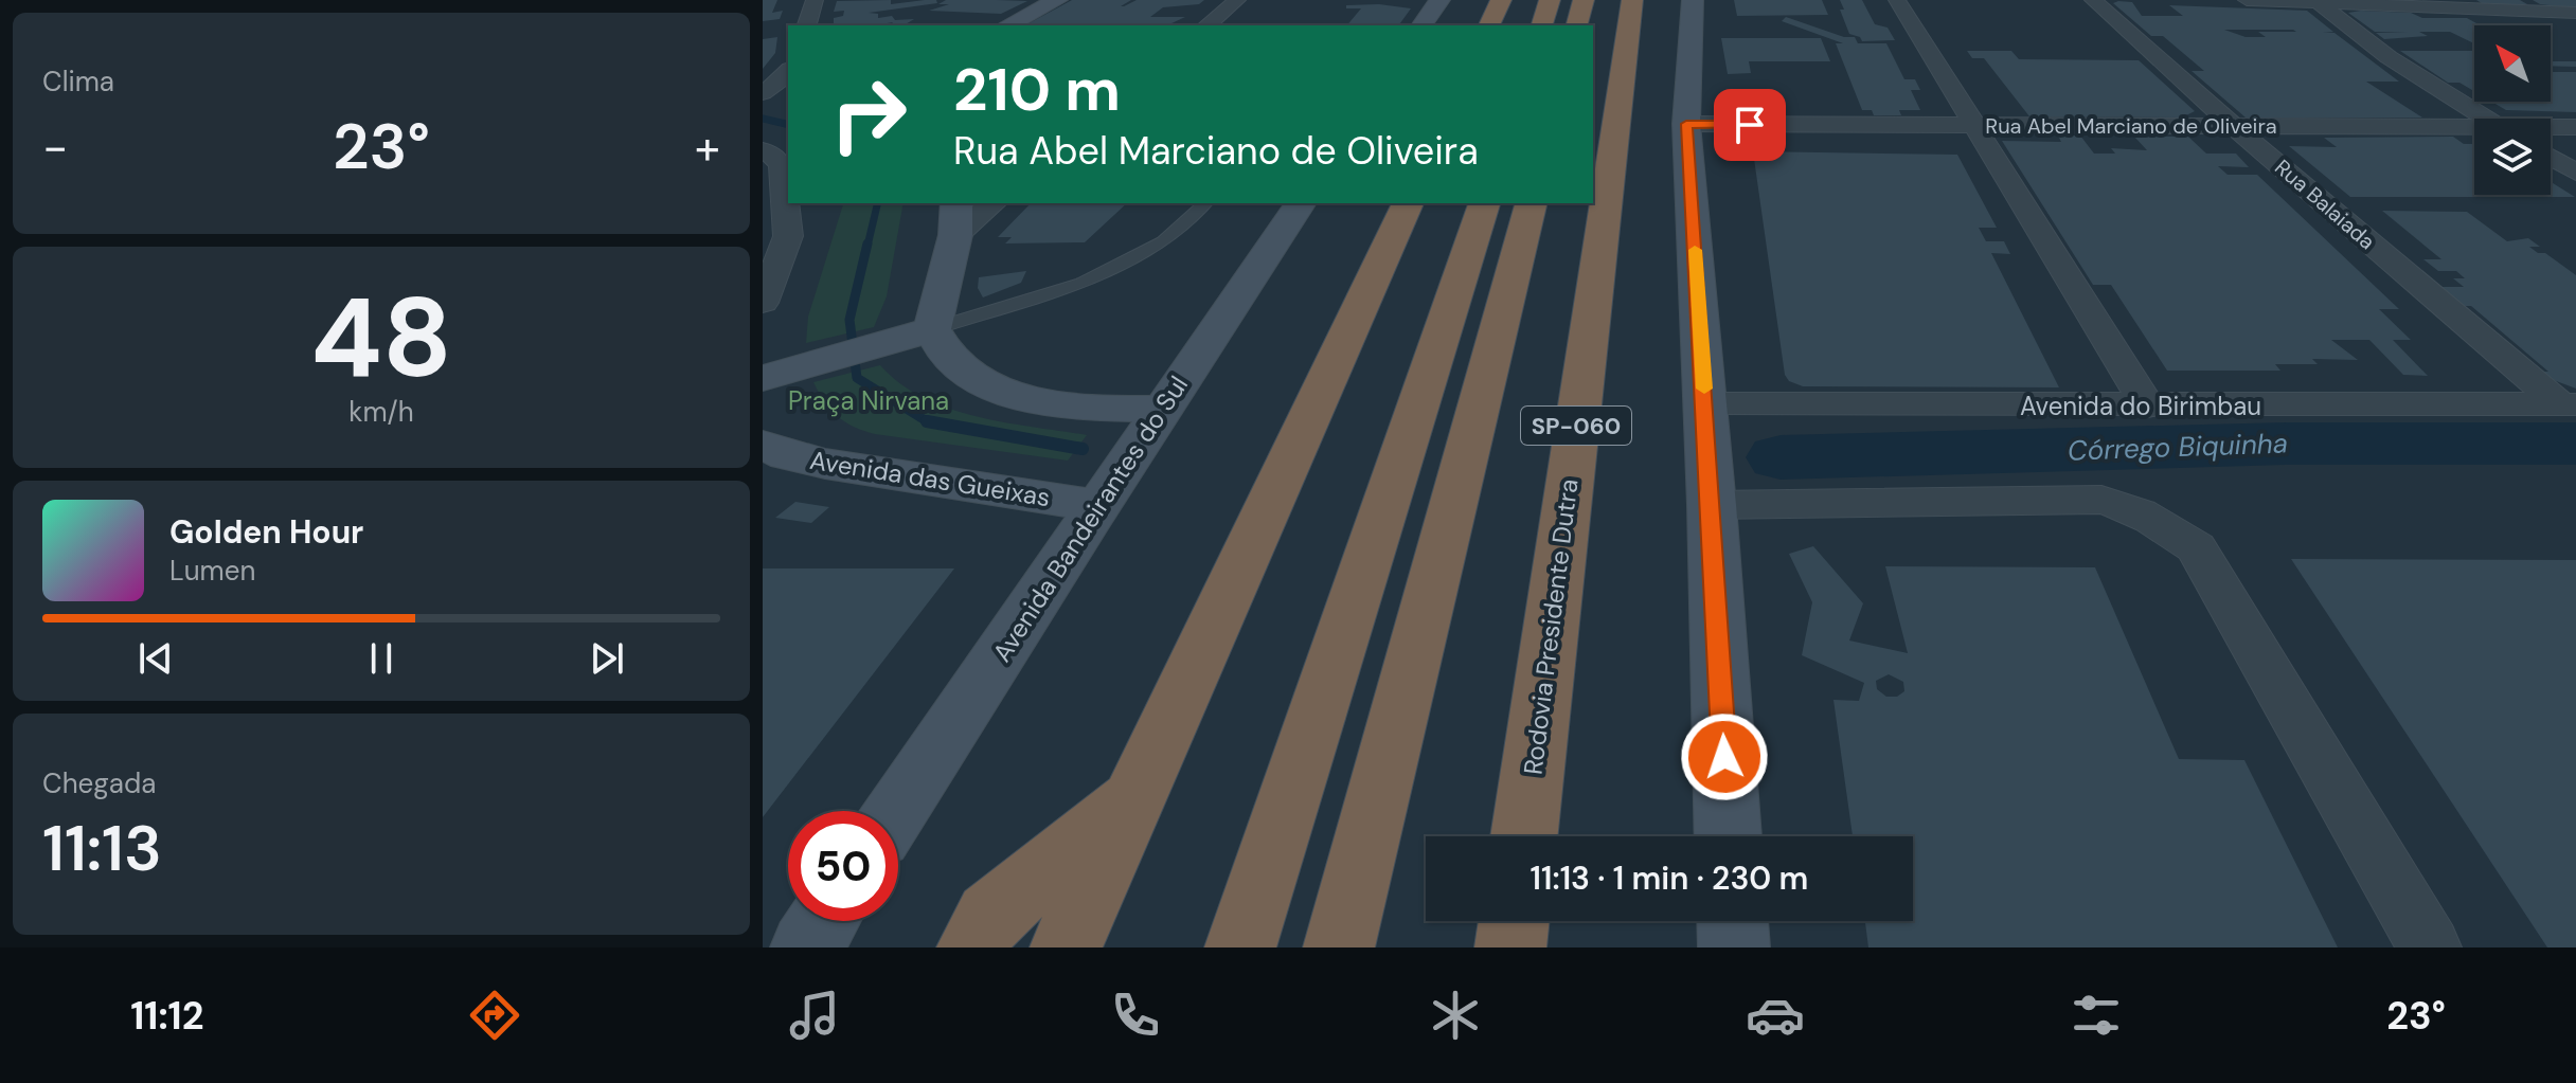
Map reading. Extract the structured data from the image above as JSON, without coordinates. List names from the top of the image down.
{
  "streets": {
    "highway": ["SP-060", "Rodovia Presidente Dutra"],
    "street": [
      "Rua Abel Marciano de Oliveira",
      "Rua Balaiada",
      "Avenida do Birimbau",
      "Avenida das Gueixas",
      "Avenida Bandeirantes do Sul"
    ]
  },
  "crossings": [
    ["Rua Abel Marciano de Oliveira", "Rua Balaiada"],
    ["Rua Balaiada", "Avenida do Birimbau"],
    ["Avenida das Gueixas", "Avenida Bandeirantes do Sul"]
  ],
  "water": ["Córrego Biquinha"],
  "parks": ["Praça Nirvana"],
  "north": "top left",
  "page": {
    "tile": [
      "Clima",
      ["48", "km/h"],
      ["Chegada", "11:13"]
    ],
    "turn": ["210 m", "Rua Abel Marciano de Oliveira"],
    "heat": ["−", "23°", "+"],
    "song": ["Golden Hour", "Lumen"],
    "limit": "50",
    "trip": "11:13 · 1 min · 230 m",
    "tabs": ["11:12", "23°"]
  }
}
